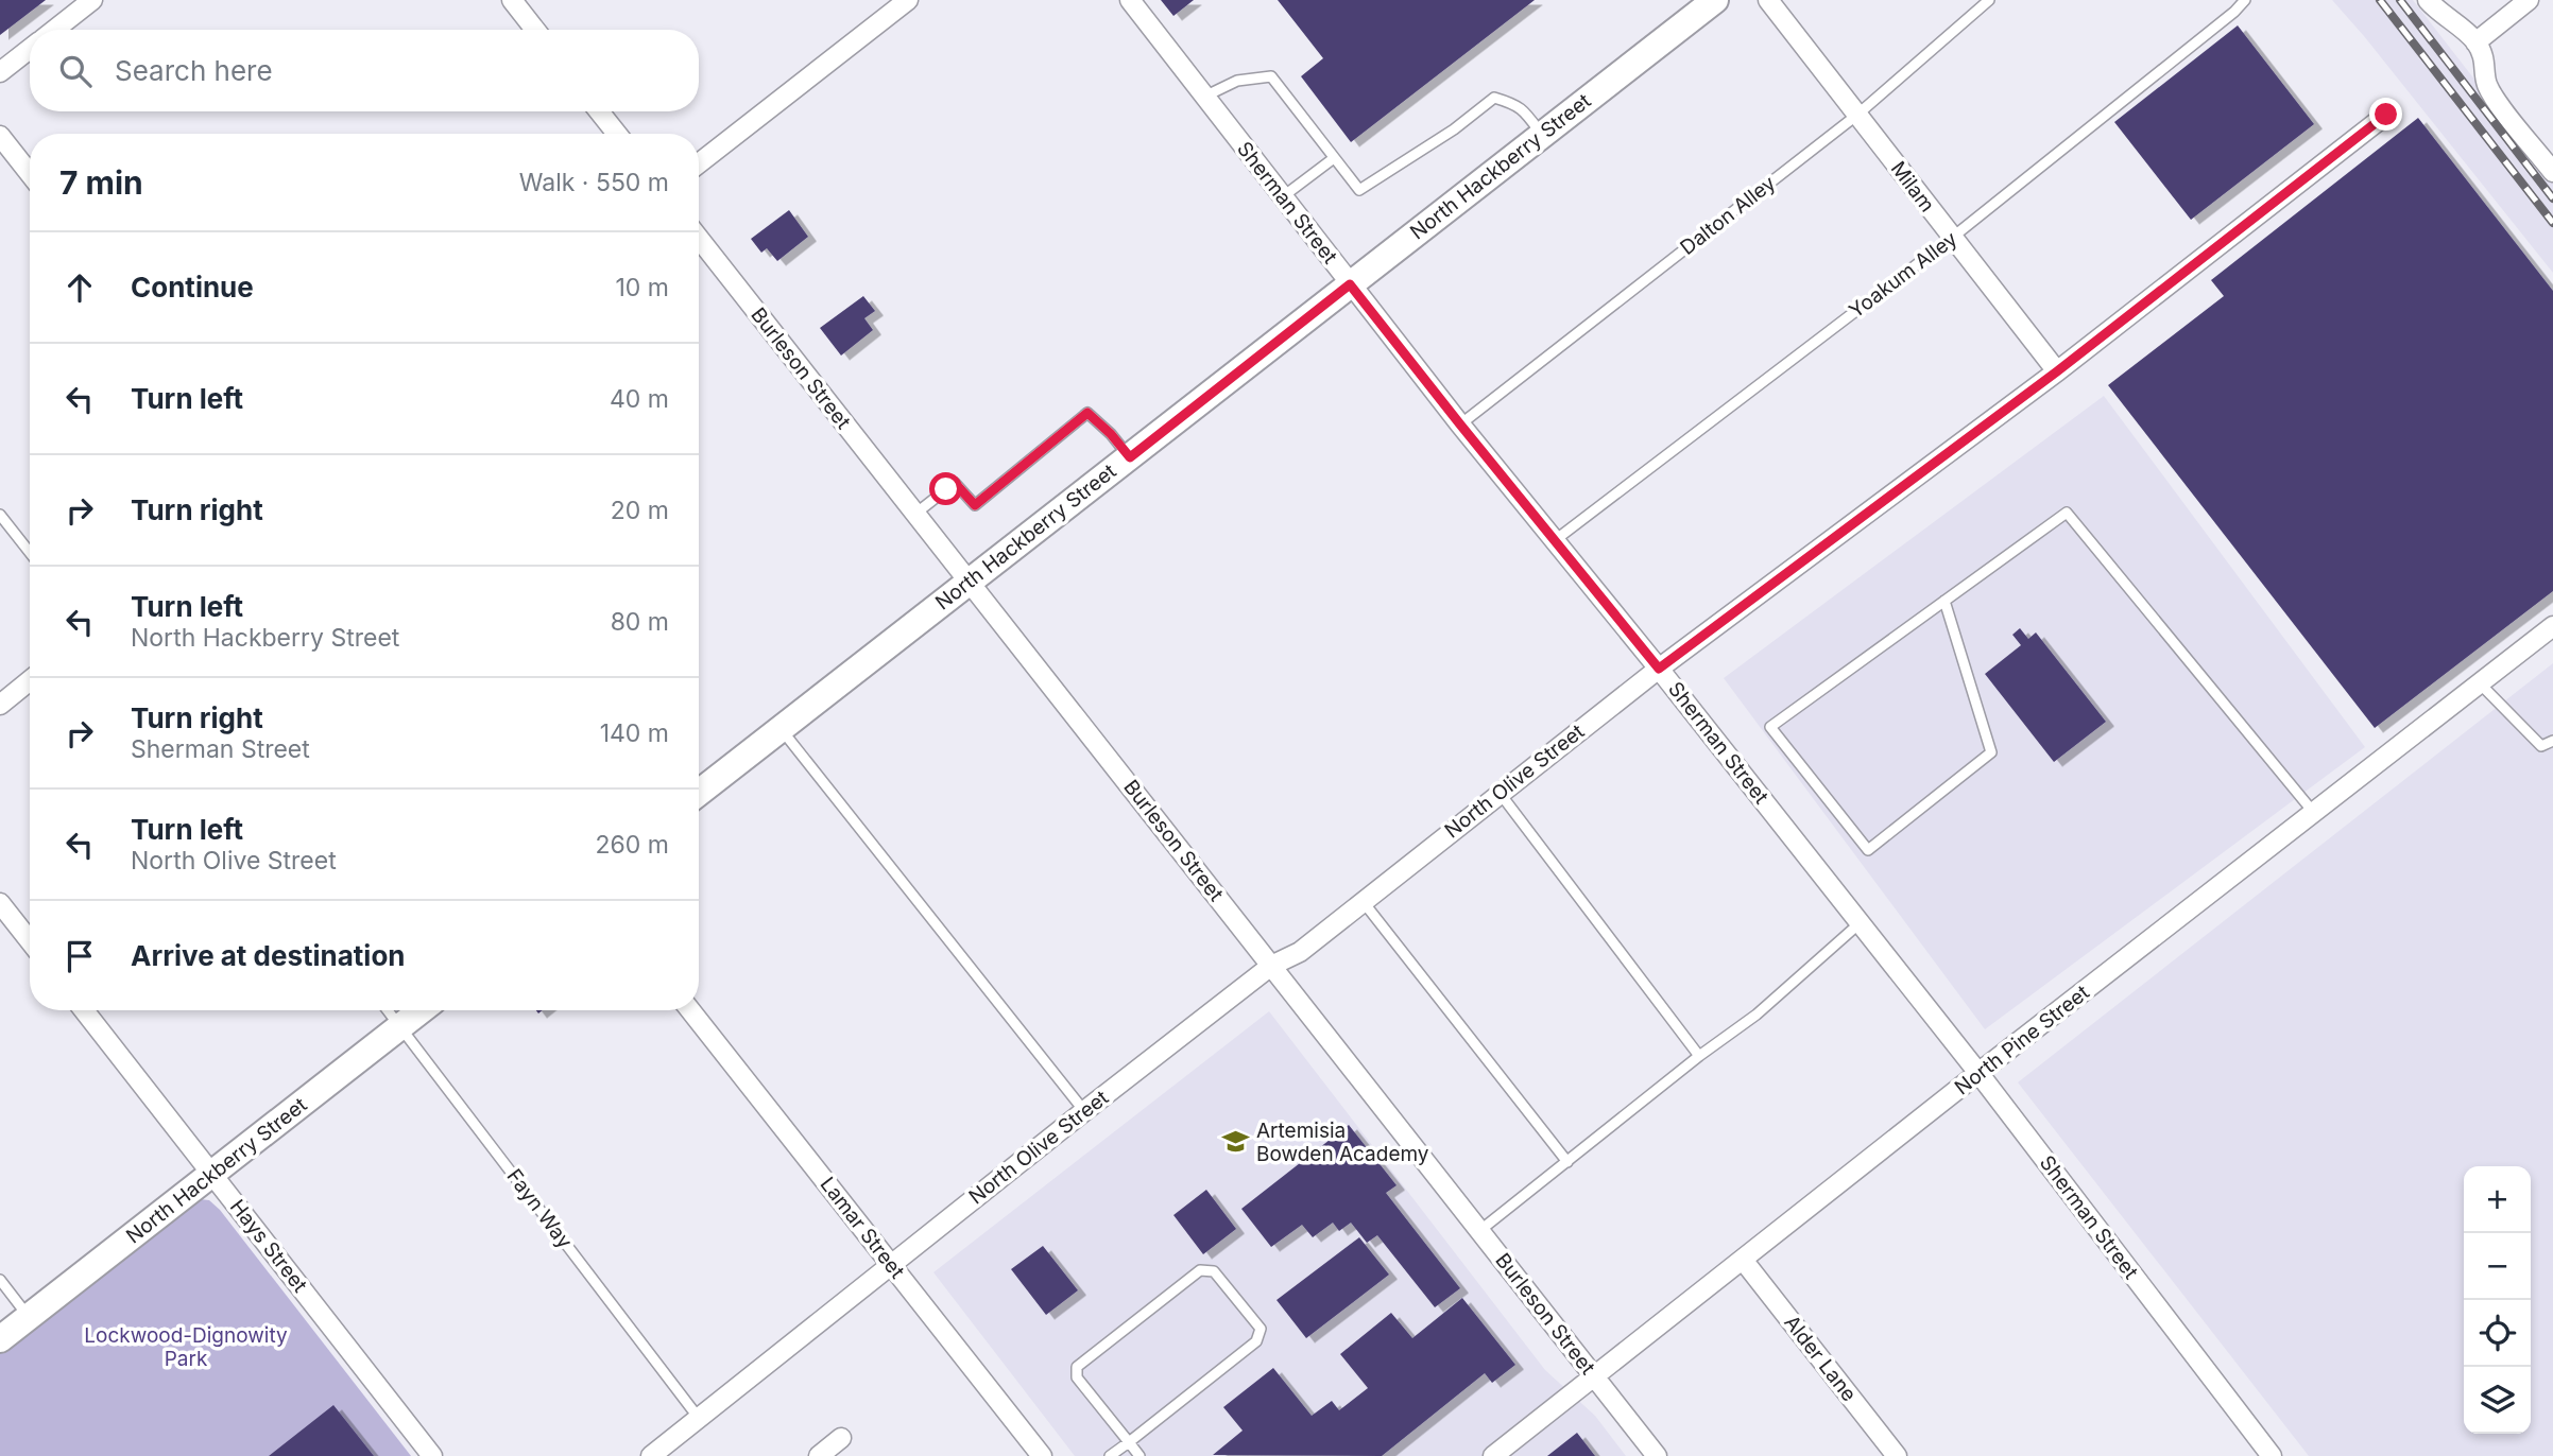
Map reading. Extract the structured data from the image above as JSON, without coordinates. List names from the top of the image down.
{
  "streets": {
    "main road": ["North Hackberry Street"],
    "street": [
      "Milam",
      "Sherman Street",
      "Burleson Street",
      "North Olive Street",
      "North Pine Street",
      "Lamar Street",
      "Hays Street",
      "Alder Lane"
    ],
    "lane": ["Dalton Alley", "Yoakum Alley", "Fayn Way"]
  },
  "crossings": [
    ["North Hackberry Street", "Sherman Street"],
    ["North Hackberry Street", "Burleson Street"],
    ["North Hackberry Street", "Fayn Way"],
    ["North Hackberry Street", "Hays Street"],
    ["Milam", "Dalton Alley"],
    ["Milam", "Yoakum Alley"],
    ["Milam", "North Olive Street"],
    ["Sherman Street", "Dalton Alley"],
    ["Sherman Street", "Yoakum Alley"],
    ["Sherman Street", "North Olive Street"],
    ["Sherman Street", "North Pine Street"],
    ["Burleson Street", "North Olive Street"],
    ["Burleson Street", "North Pine Street"],
    ["North Olive Street", "Fayn Way"],
    ["North Olive Street", "Lamar Street"],
    ["North Pine Street", "Alder Lane"]
  ],
  "parks": ["Lockwood-Dignowity Park"],
  "places": {
    "school or university": ["Artemisia Bowden Academy"]
  },
  "page": {
    "search": "Search here",
    "heading": ["7 min", "Walk · 550 m"],
    "list": [
      ["Continue", "10 m"],
      ["Turn left", "40 m"],
      ["Turn right", "20 m"],
      ["Turn left", "North Hackberry Street", "80 m"],
      ["Turn right", "Sherman Street", "140 m"],
      ["Turn left", "North Olive Street", "260 m"],
      "Arrive at destination"
    ],
    "map_buttons": ["+", "−"]
  }
}
